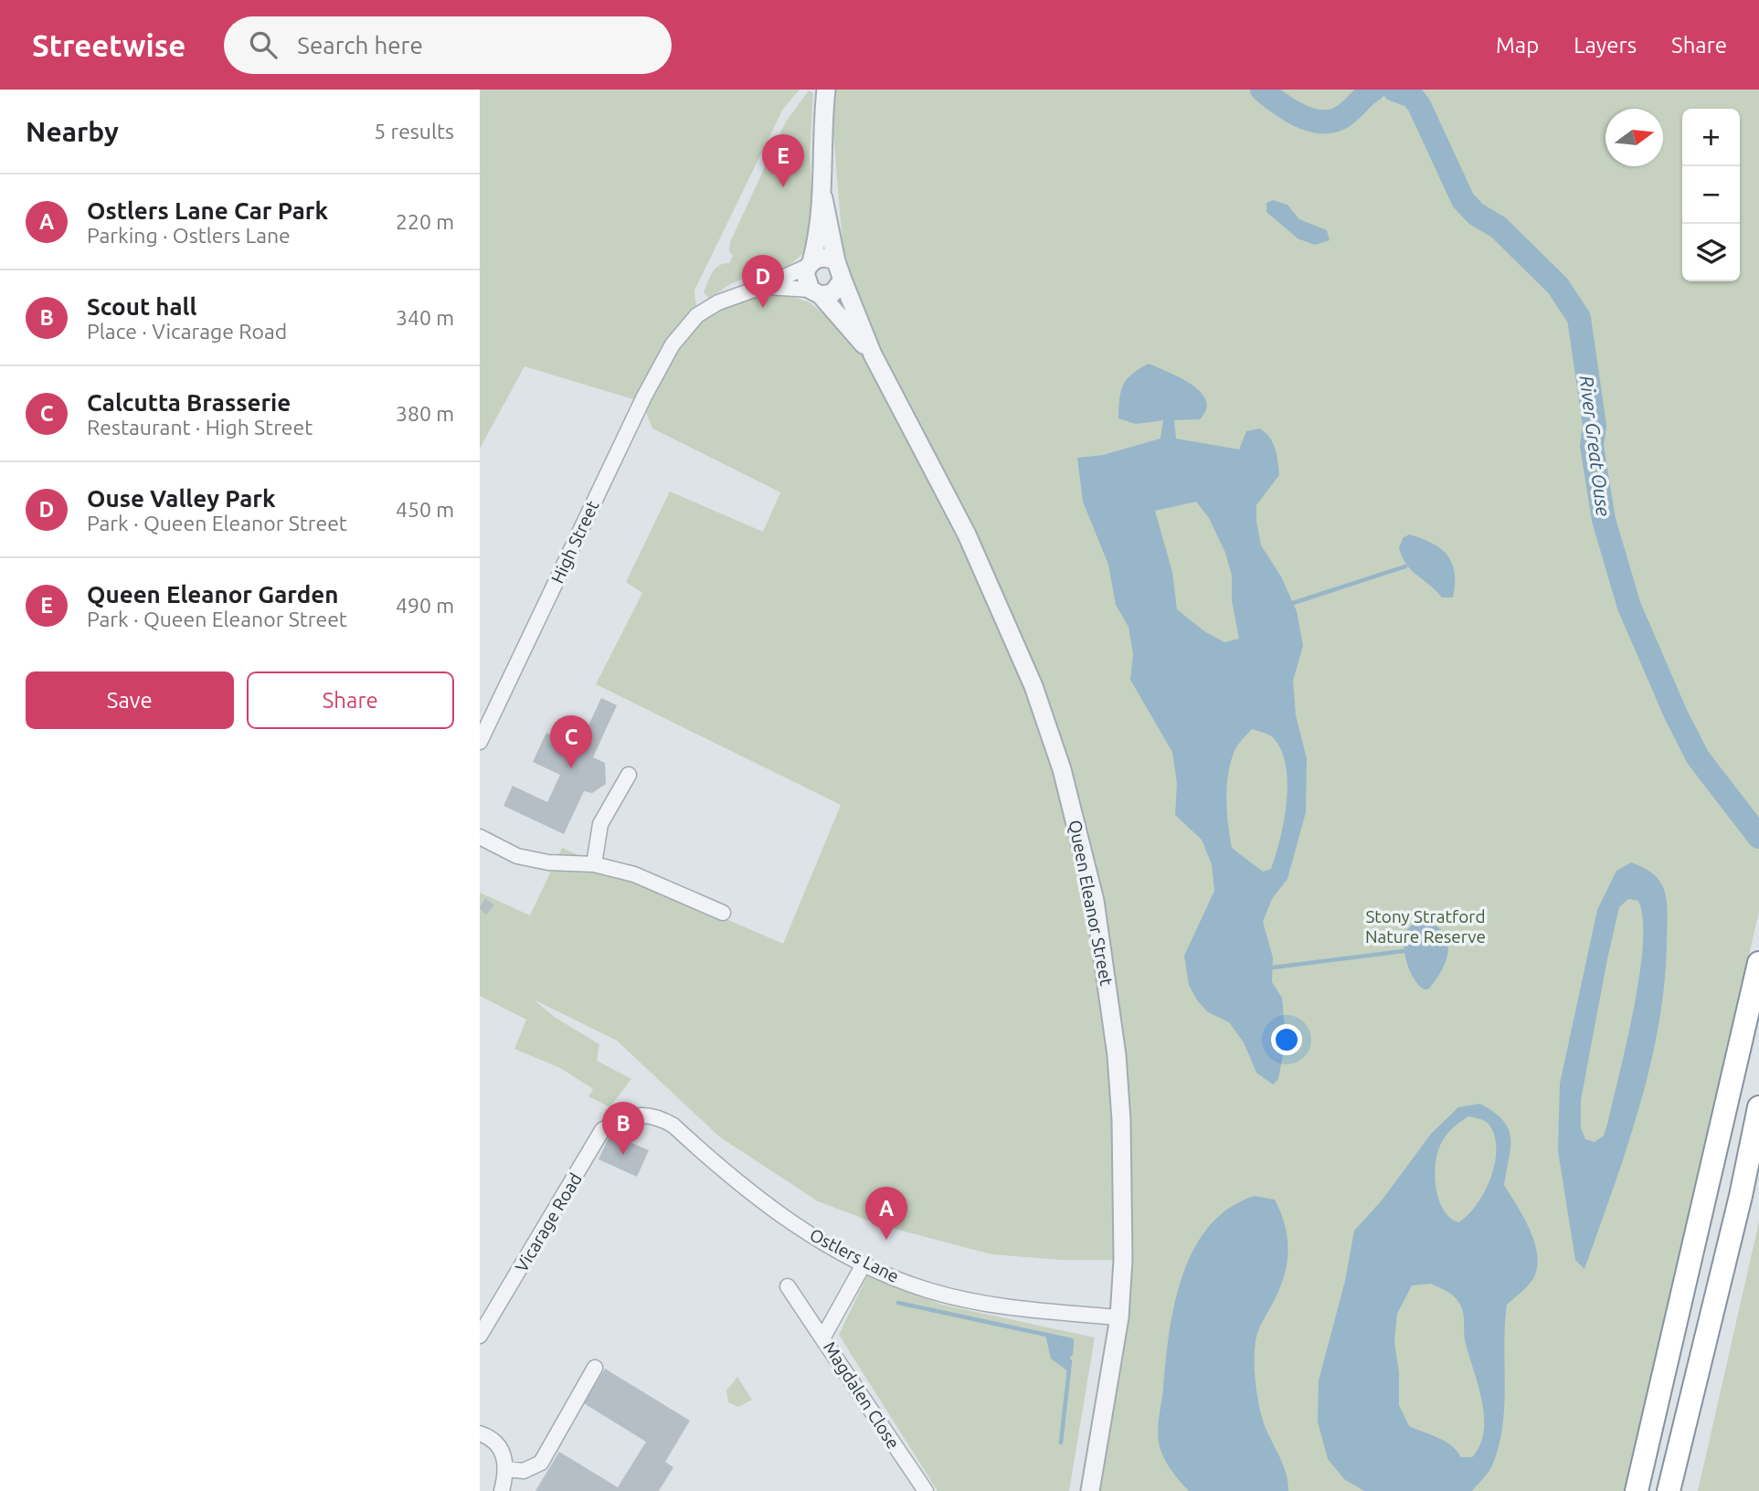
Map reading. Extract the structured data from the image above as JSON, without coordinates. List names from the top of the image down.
{
  "streets": {
    "street": [
      "High Street",
      "Queen Eleanor Street",
      "Vicarage Road",
      "Ostlers Lane",
      "Magdalen Close"
    ]
  },
  "crossings": [
    ["High Street", "Queen Eleanor Street"],
    ["Queen Eleanor Street", "Ostlers Lane"],
    ["Vicarage Road", "Ostlers Lane"],
    ["Ostlers Lane", "Magdalen Close"]
  ],
  "water": ["River Great Ouse"],
  "parks": ["Stony Stratford Nature Reserve"],
  "north": "right",
  "page": {
    "header": "Streetwise",
    "search": "Search here",
    "nav": ["Map", "Layers", "Share"],
    "heading": ["Nearby", "5 results"],
    "map_buttons": ["+", "−"],
    "pins": [
      "E",
      "D",
      "C",
      "B",
      "A"
    ],
    "list": [
      {
        "mark": "A",
        "name": "Ostlers Lane Car Park",
        "note": "Parking · Ostlers Lane",
        "value": "220 m"
      },
      {
        "mark": "B",
        "name": "Scout hall",
        "note": "Place · Vicarage Road",
        "value": "340 m"
      },
      {
        "mark": "C",
        "name": "Calcutta Brasserie",
        "note": "Restaurant · High Street",
        "value": "380 m"
      },
      {
        "mark": "D",
        "name": "Ouse Valley Park",
        "note": "Park · Queen Eleanor Street",
        "value": "450 m"
      },
      {
        "mark": "E",
        "name": "Queen Eleanor Garden",
        "note": "Park · Queen Eleanor Street",
        "value": "490 m"
      }
    ],
    "buttons": ["Save", "Share"]
  }
}
